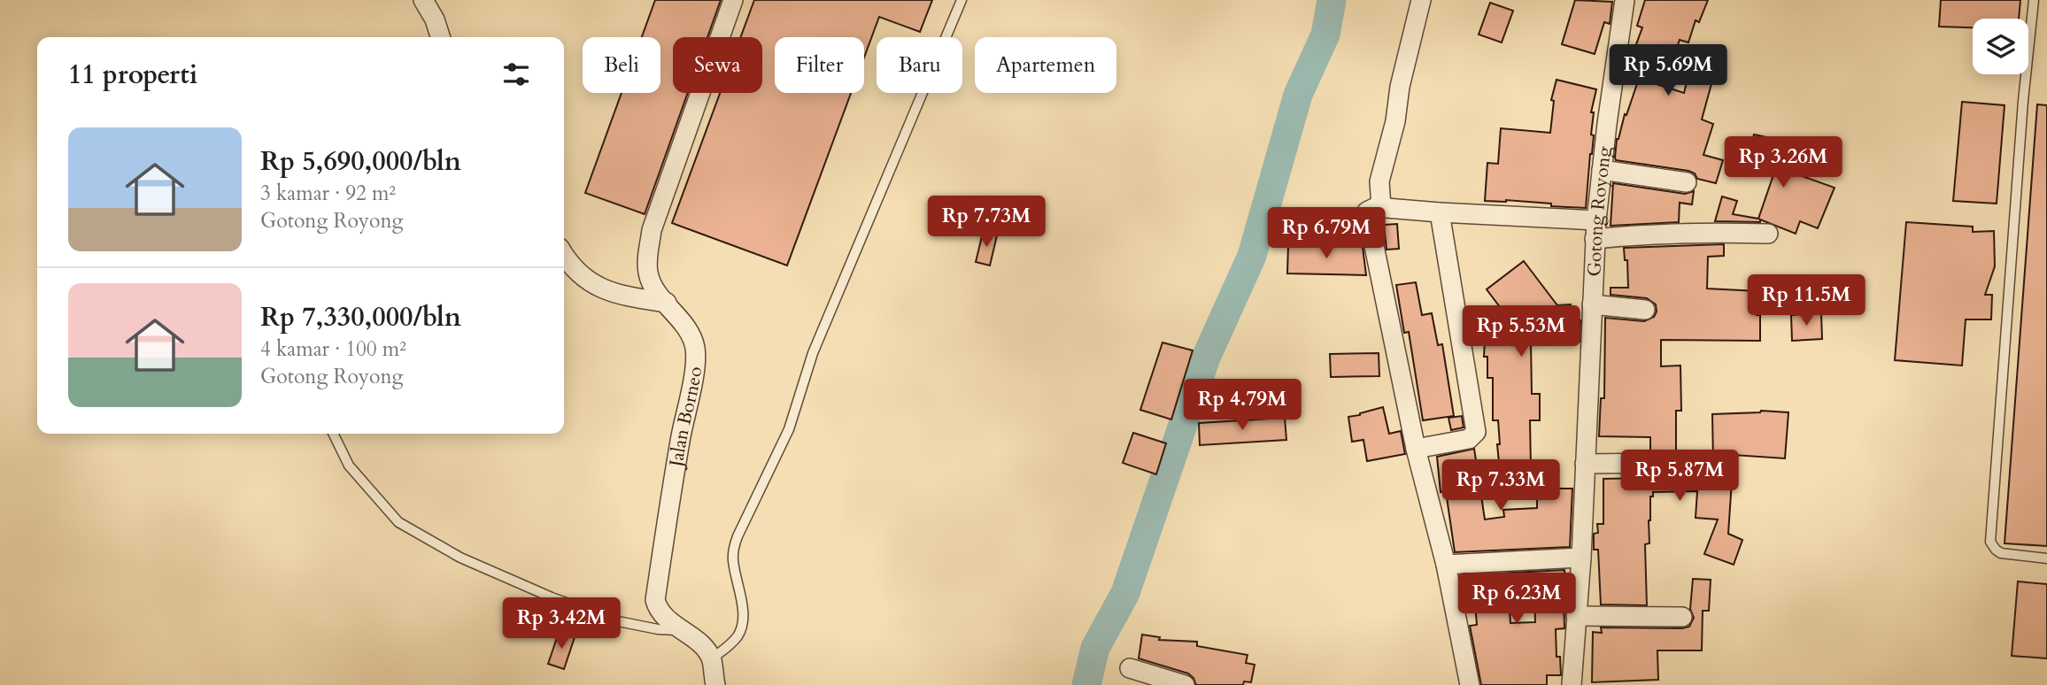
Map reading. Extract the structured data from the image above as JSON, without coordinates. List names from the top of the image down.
{
  "streets": {
    "street": ["Gotong Royong", "Jalan Borneo"]
  },
  "page": {
    "chip": [
      "Beli",
      "Sewa",
      "Filter",
      "Baru",
      "Apartemen"
    ],
    "heading": "11 properti",
    "price": [
      "Rp 5.69M",
      "Rp 3.26M",
      "Rp 7.73M",
      "Rp 6.79M",
      "Rp 11.5M",
      "Rp 5.53M",
      "Rp 4.79M",
      "Rp 5.87M",
      "Rp 7.33M",
      "Rp 6.23M",
      "Rp 3.42M"
    ],
    "list": [
      {
        "name": "Rp 5,690,000/bln",
        "note": "3 kamar · 92 m² · Gotong Royong"
      },
      {
        "name": "Rp 7,330,000/bln",
        "note": "4 kamar · 100 m² · Gotong Royong"
      }
    ]
  }
}
